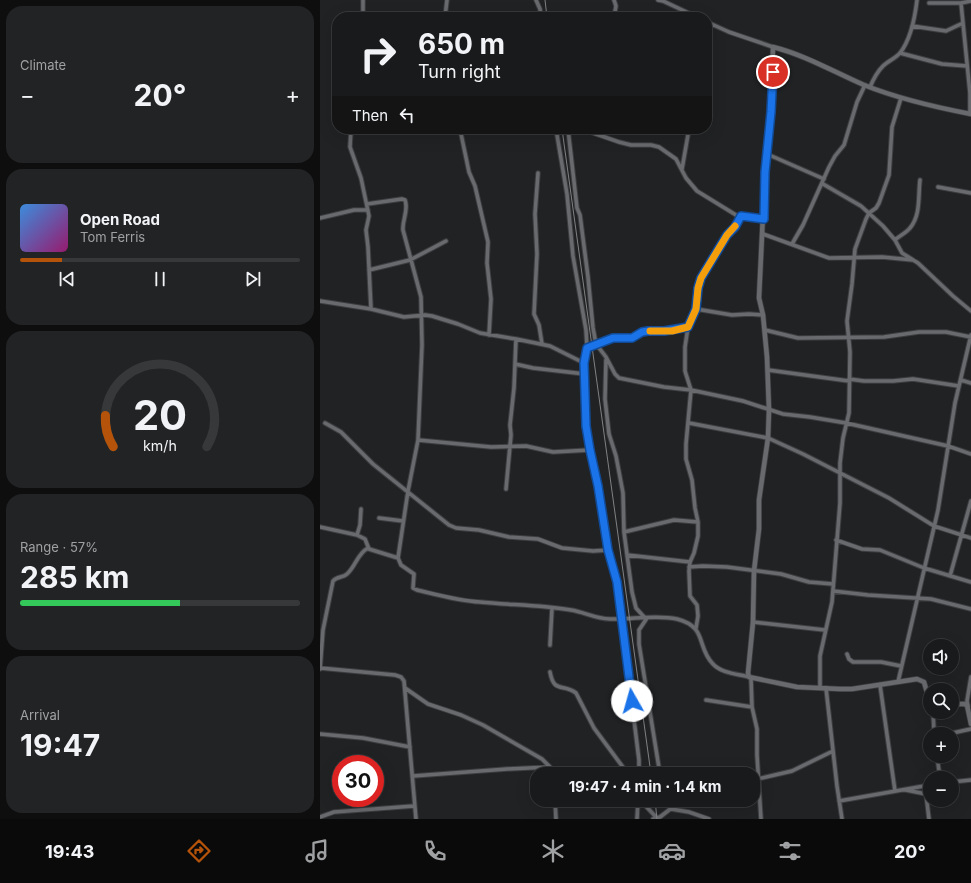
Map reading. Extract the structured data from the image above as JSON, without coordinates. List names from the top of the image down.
{
  "page": {
    "tile": [
      "Climate",
      ["Range · 57%", "285 km"],
      ["Arrival", "19:47"]
    ],
    "turn": ["650 m", "Turn right"],
    "heat": ["−", "20°", "+"],
    "then": "Then",
    "song": ["Open Road", "Tom Ferris"],
    "map_buttons": ["+", "−"],
    "limit": "30",
    "trip": "19:47 · 4 min · 1.4 km",
    "tabs": ["19:43", "20°"],
    "gauge": ["20", "km/h"]
  }
}
